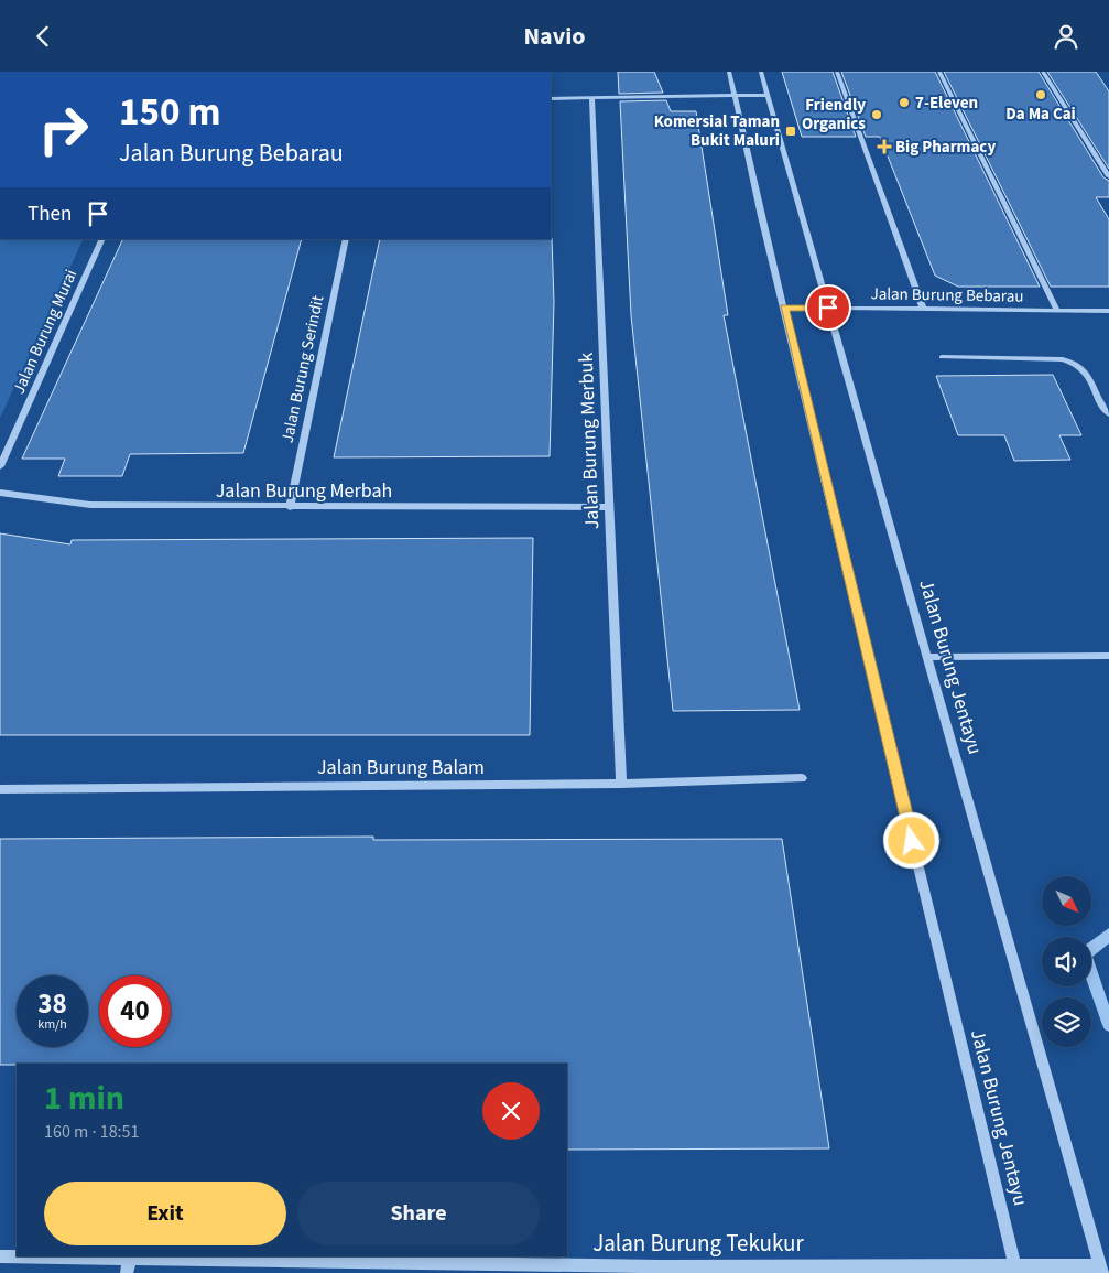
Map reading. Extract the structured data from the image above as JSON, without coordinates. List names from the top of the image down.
{
  "streets": {
    "street": [
      "Jalan Burung Bebarau",
      "Jalan Burung Murai",
      "Jalan Burung Serindit",
      "Jalan Burung Merbuk",
      "Jalan Burung Merbah",
      "Jalan Burung Jentayu",
      "Jalan Burung Balam",
      "Jalan Burung Tekukur"
    ]
  },
  "crossings": [
    ["Jalan Burung Bebarau", "Jalan Burung Jentayu"],
    ["Jalan Burung Serindit", "Jalan Burung Merbah"],
    ["Jalan Burung Merbuk", "Jalan Burung Merbah"],
    ["Jalan Burung Merbuk", "Jalan Burung Balam"],
    ["Jalan Burung Jentayu", "Jalan Burung Tekukur"]
  ],
  "places": {
    "other": ["Da Ma Cai", "7-Eleven", "Friendly Organics"],
    "transit": ["Komersial Taman Bukit Maluri"],
    "health": ["Big Pharmacy"]
  },
  "north": "bottom right",
  "page": {
    "header": "Navio",
    "turn": ["150 m", "Jalan Burung Bebarau"],
    "then": "Then",
    "speed": "38 km/h",
    "limit": "40",
    "heading": ["1 min", "160 m · 18:51"],
    "buttons": ["Exit", "Share"]
  }
}
